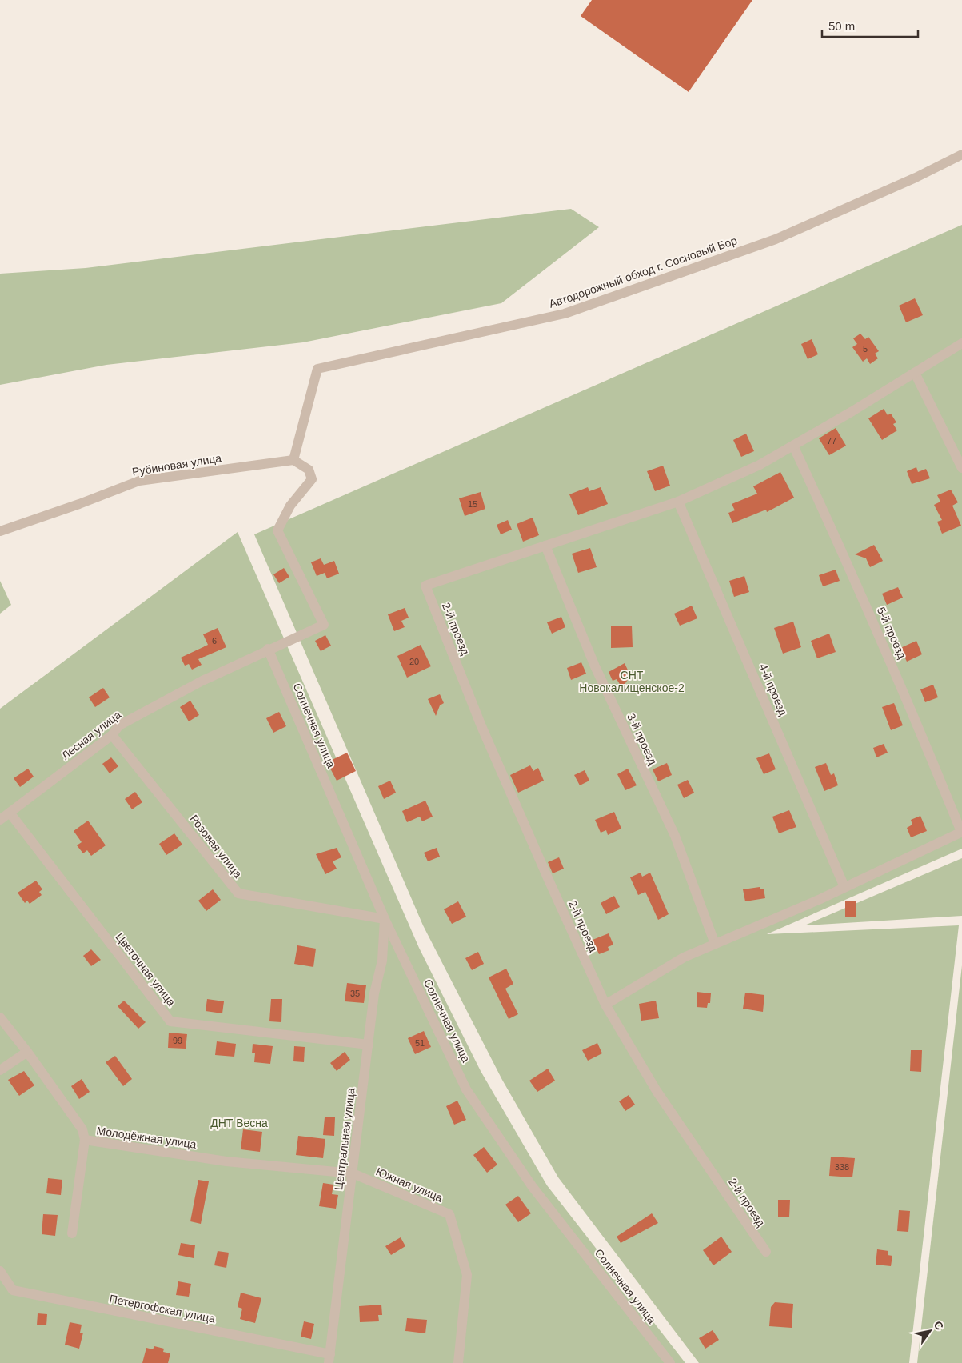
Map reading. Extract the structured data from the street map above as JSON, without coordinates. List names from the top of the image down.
{
  "streets": {
    "street": [
      "Автодорожный обход г. Сосновый Бор",
      "Рубиновая улица",
      "2-й проезд",
      "5-й проезд",
      "4-й проезд",
      "Солнечная улица",
      "Лесная улица",
      "3-й проезд",
      "Розовая улица",
      "Цветочная улица",
      "Молодёжная улица",
      "Центральная улица",
      "Южная улица",
      "Петергофская улица"
    ]
  },
  "crossings": [
    ["Автодорожный обход г. Сосновый Бор", "Рубиновая улица"],
    ["Автодорожный обход г. Сосновый Бор", "Лесная улица"],
    ["Рубиновая улица", "Лесная улица"],
    ["2-й проезд", "3-й проезд"],
    ["Солнечная улица", "Лесная улица"],
    ["Солнечная улица", "Розовая улица"],
    ["Солнечная улица", "Центральная улица"],
    ["Лесная улица", "Розовая улица"],
    ["Лесная улица", "Цветочная улица"],
    ["Розовая улица", "Центральная улица"],
    ["Цветочная улица", "Центральная улица"],
    ["Молодёжная улица", "Центральная улица"],
    ["Молодёжная улица", "Южная улица"],
    ["Центральная улица", "Южная улица"],
    ["Центральная улица", "Петергофская улица"]
  ],
  "parks": ["СНТ Новокалищенское-2", "ДНТ Весна"],
  "house_numbers": [
    "5",
    "77",
    "15",
    "6",
    "20",
    "35",
    "99",
    "51",
    "338"
  ],
  "scale_bar": "50 m",
  "north": "top right"
}
